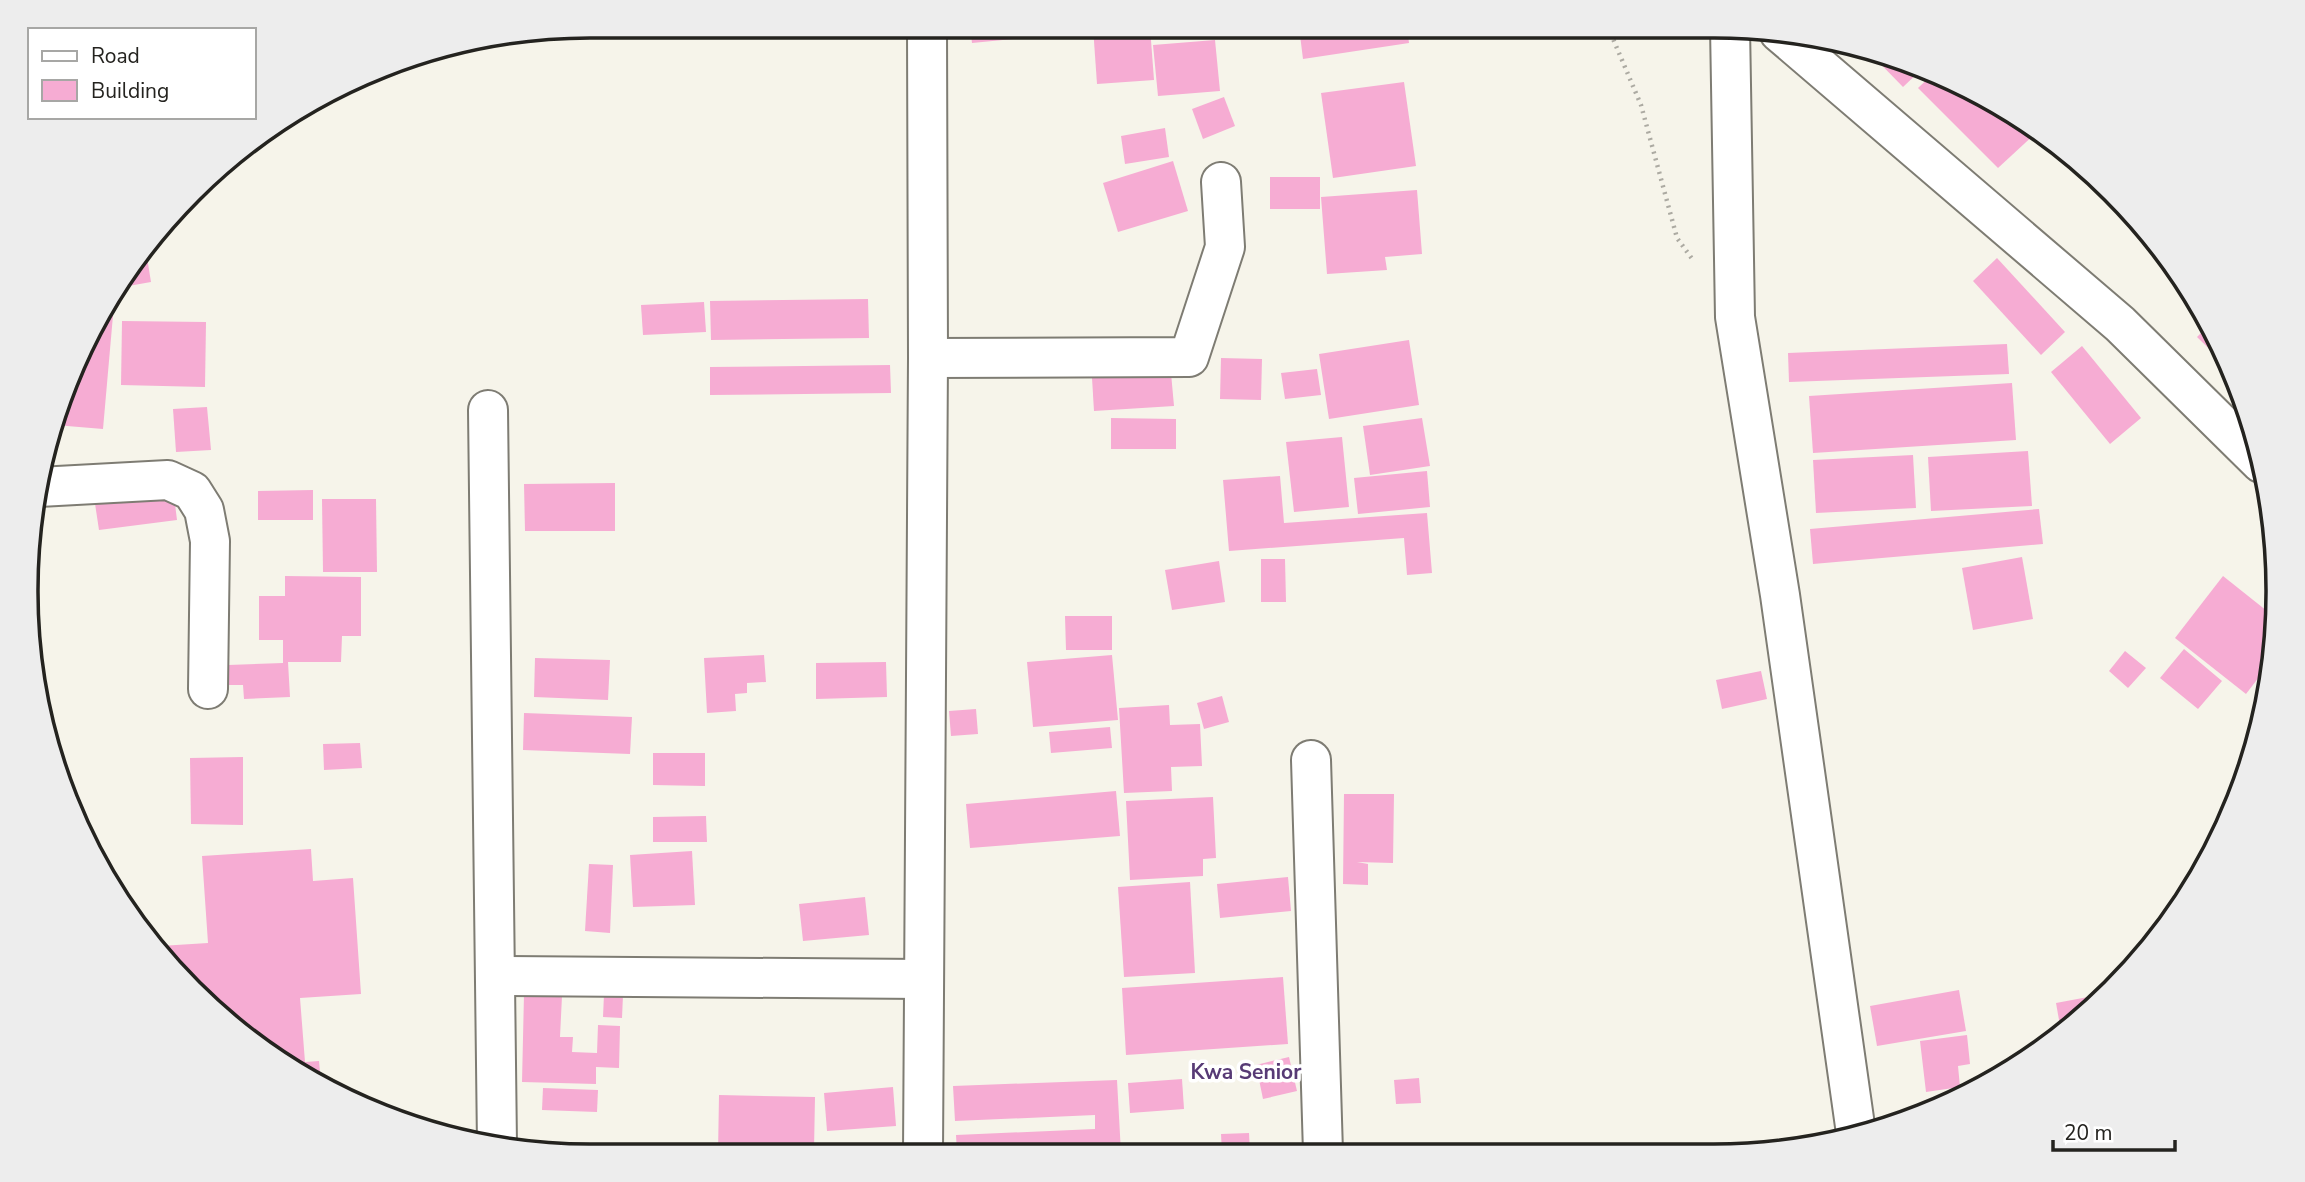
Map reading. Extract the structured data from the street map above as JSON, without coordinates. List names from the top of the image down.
{
  "districts": ["Kwa Senior"],
  "legend": ["Road", "Building"],
  "scale_bar": "20 m"
}
